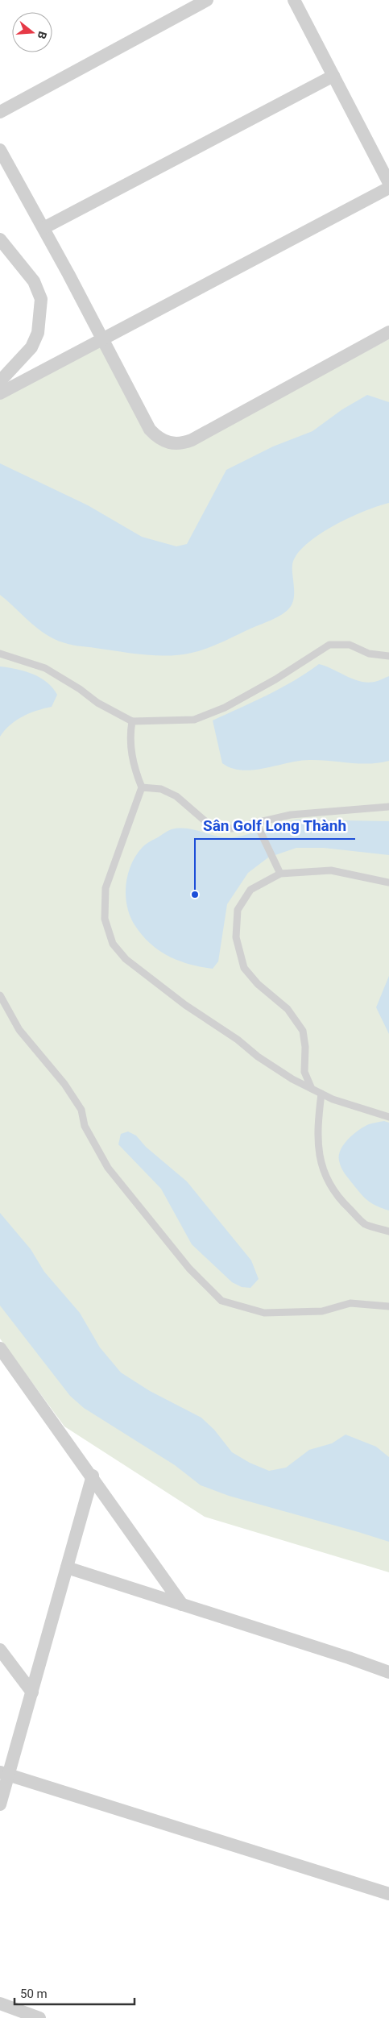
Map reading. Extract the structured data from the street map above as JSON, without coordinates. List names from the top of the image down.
{
  "places": ["Sân Golf Long Thành"],
  "scale_bar": "50 m",
  "north": "right"
}
